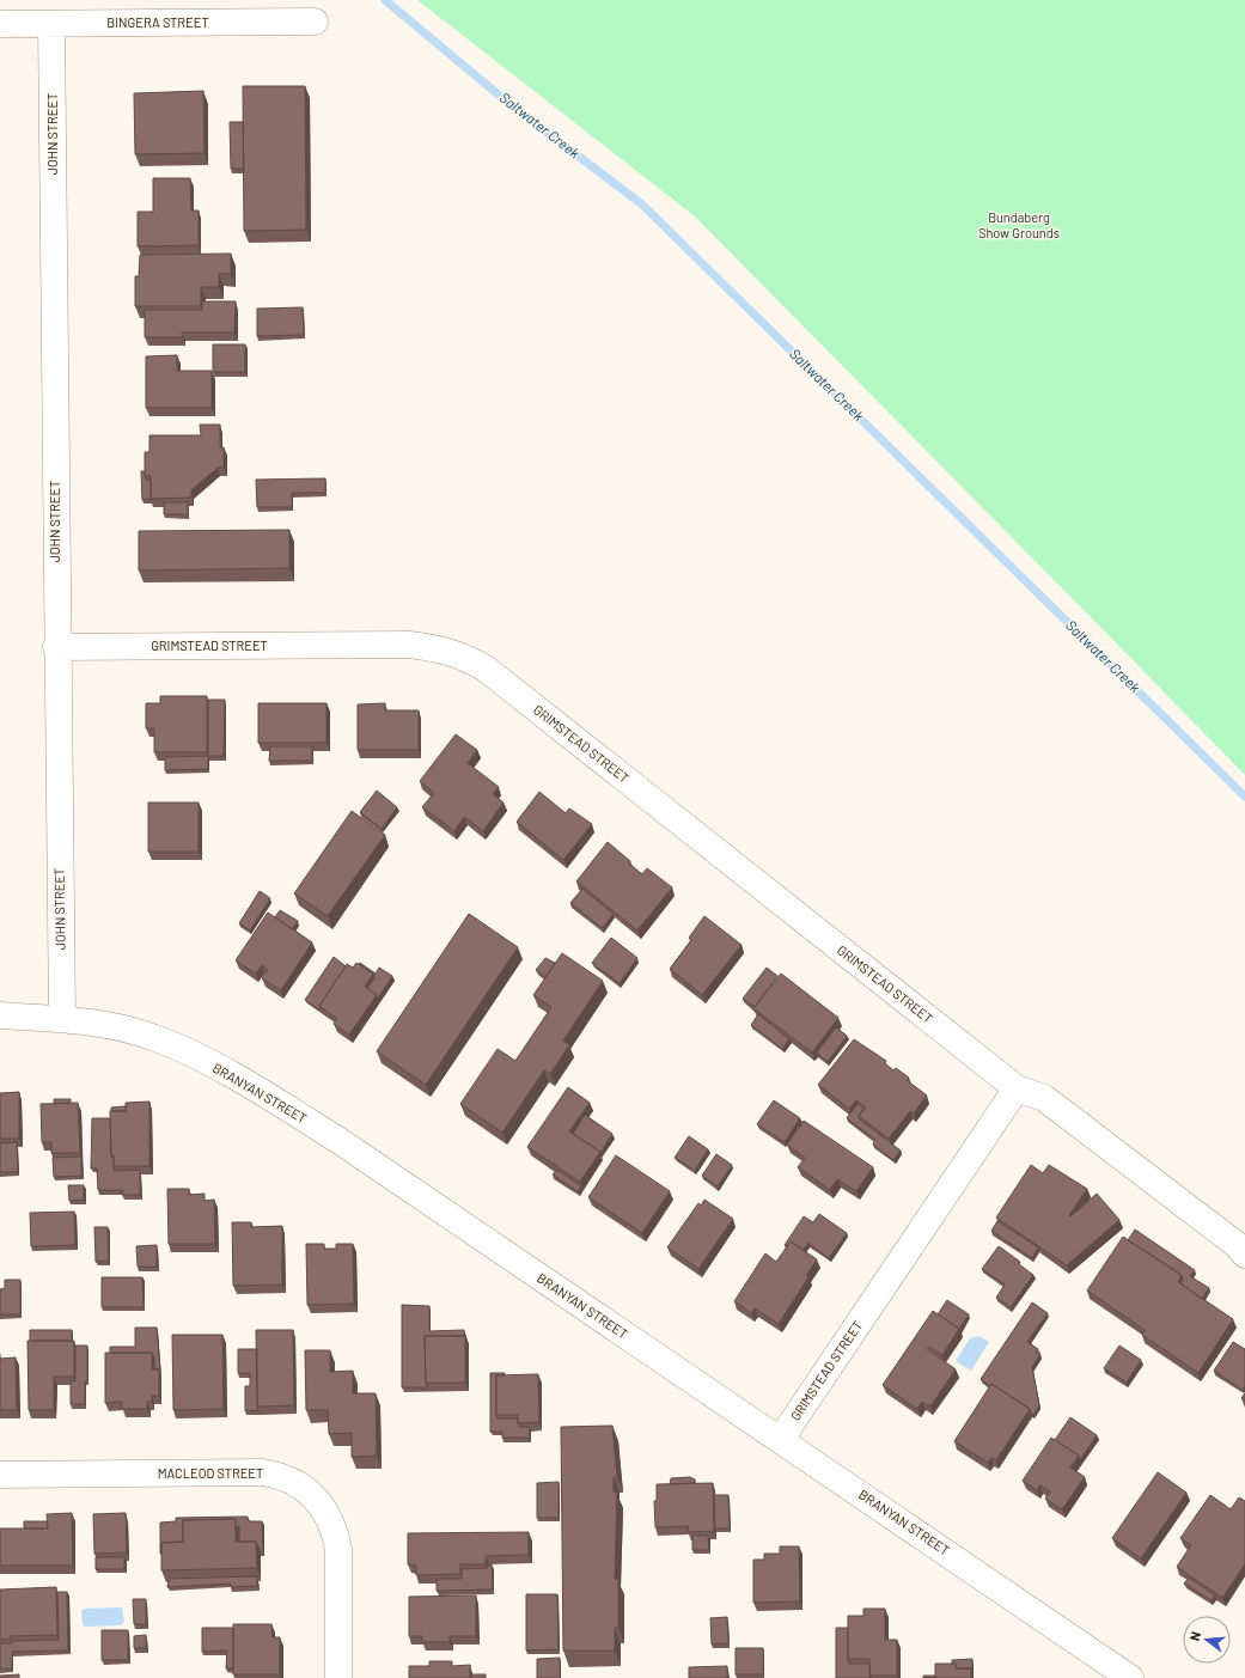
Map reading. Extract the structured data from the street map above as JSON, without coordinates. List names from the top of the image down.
{
  "streets": {
    "street": [
      "BINGERA STREET",
      "JOHN STREET",
      "GRIMSTEAD STREET",
      "BRANYAN STREET",
      "MACLEOD STREET"
    ]
  },
  "crossings": [
    ["BINGERA STREET", "JOHN STREET"],
    ["JOHN STREET", "GRIMSTEAD STREET"],
    ["JOHN STREET", "BRANYAN STREET"],
    ["GRIMSTEAD STREET", "BRANYAN STREET"]
  ],
  "water": ["Saltwater Creek"],
  "parks": ["Bundaberg Show Grounds"],
  "north": "left"
}
